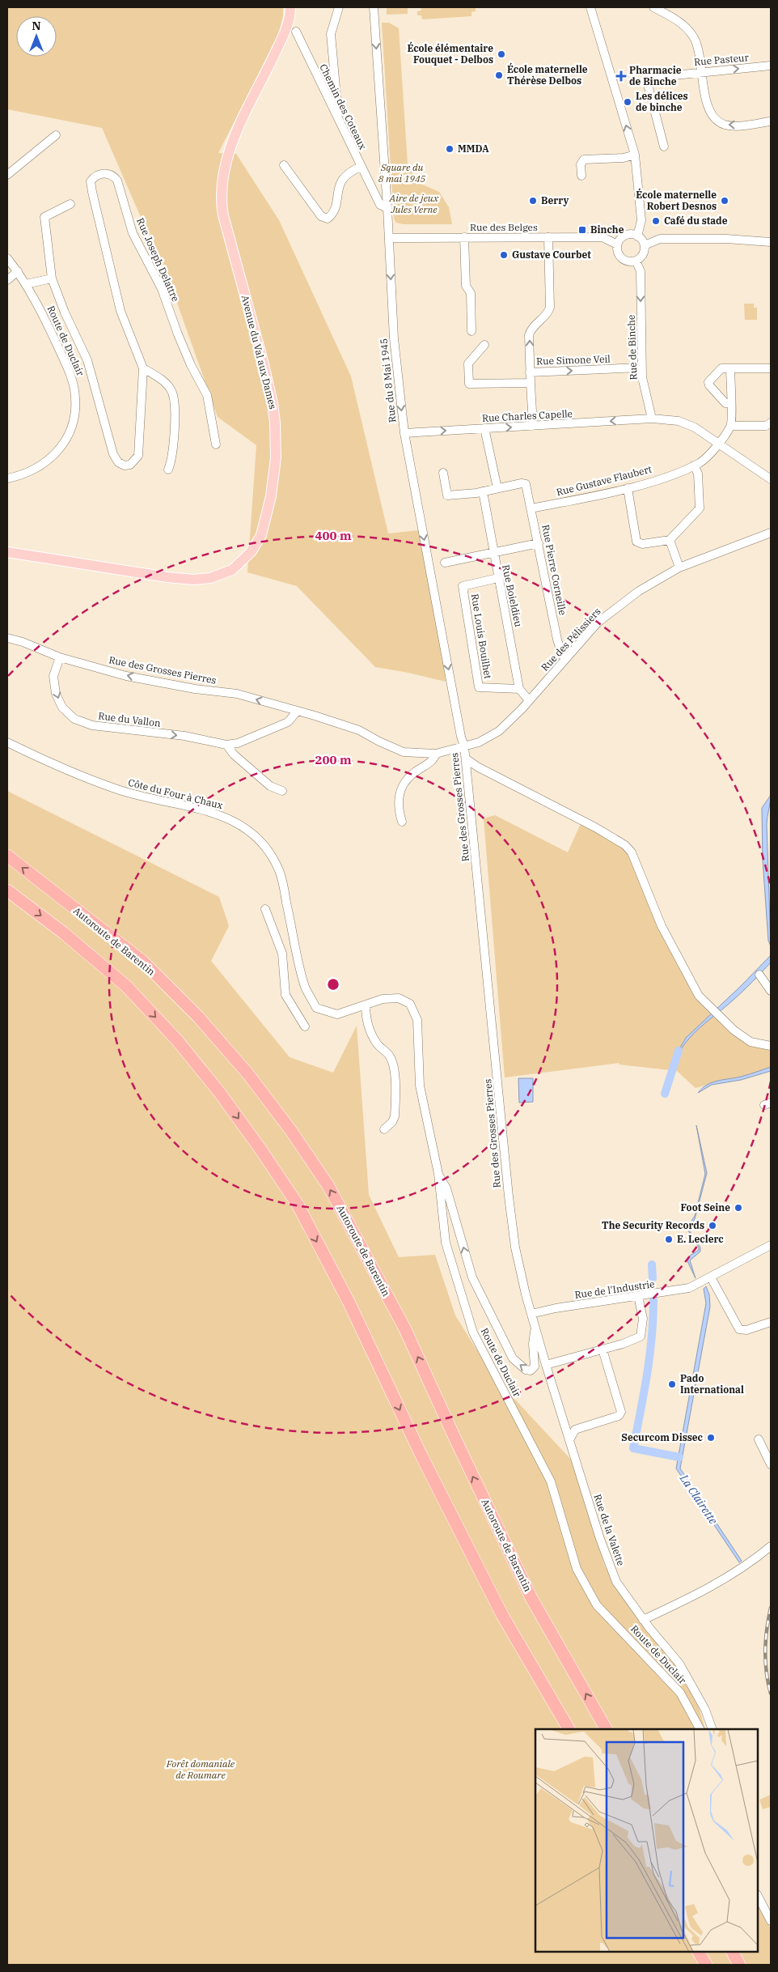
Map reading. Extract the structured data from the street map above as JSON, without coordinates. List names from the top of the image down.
{
  "streets": {
    "highway": ["Autoroute de Barentin"],
    "main road": ["Avenue du Val aux Dames"],
    "street": [
      "Rue Pasteur",
      "Chemin des Coteaux",
      "Rue des Belges",
      "Rue Joseph Delattre",
      "Route de Duclair",
      "Rue de Binche",
      "Rue Simone Veil",
      "Rue du 8 Mai 1945",
      "Rue Charles Capelle",
      "Rue Gustave Flaubert",
      "Rue Pierre Corneille",
      "Rue Boieldieu",
      "Rue Louis Bouilhet",
      "Rue des Pélissiers",
      "Rue des Grosses Pierres",
      "Rue du Vallon",
      "Côte du Four à Chaux",
      "Rue de l'Industrie",
      "Rue de la Valette"
    ]
  },
  "crossings": [
    ["Chemin des Coteaux", "Avenue du Val aux Dames"],
    ["Chemin des Coteaux", "Rue du 8 Mai 1945"],
    ["Rue des Belges", "Rue de Binche"],
    ["Rue des Belges", "Rue du 8 Mai 1945"],
    ["Route de Duclair", "Côte du Four à Chaux"],
    ["Rue de Binche", "Rue Simone Veil"],
    ["Rue de Binche", "Rue Charles Capelle"],
    ["Rue du 8 Mai 1945", "Rue Charles Capelle"],
    ["Rue du 8 Mai 1945", "Rue des Pélissiers"],
    ["Rue du 8 Mai 1945", "Rue des Grosses Pierres"],
    ["Rue Gustave Flaubert", "Rue Pierre Corneille"],
    ["Rue Pierre Corneille", "Rue des Pélissiers"],
    ["Rue Boieldieu", "Rue Louis Bouilhet"],
    ["Rue Boieldieu", "Rue des Pélissiers"],
    ["Rue des Pélissiers", "Rue des Grosses Pierres"],
    ["Rue des Grosses Pierres", "Rue du Vallon"],
    ["Rue des Grosses Pierres", "Rue de l'Industrie"],
    ["Rue des Grosses Pierres", "Rue de la Valette"],
    ["Rue de l'Industrie", "Rue de la Valette"]
  ],
  "one_way": [
    "Rue Pasteur",
    "Rue de Binche",
    "Rue Simone Veil",
    "Rue du 8 Mai 1945",
    "Rue du Vallon"
  ],
  "water": ["La Clairette"],
  "parks": ["Square du 8 mai 1945", "Aire de jeux Jules Verne", "Forêt domaniale de Roumare"],
  "places": {
    "other": [
      "École élémentaire Fouquet - Delbos",
      "École maternelle Thérèse Delbos",
      "Les délices de binche",
      "MMDA",
      "Berry",
      "École maternelle Robert Desnos",
      "Café du stade",
      "Gustave Courbet",
      "Foot Seine",
      "The Security Records",
      "E. Leclerc",
      "Pado International",
      "Securcom Dissec"
    ],
    "health": ["Pharmacie de Binche"],
    "transit": ["Binche"]
  },
  "north": "top",
  "rings": ["400 m", "200 m"]
}
